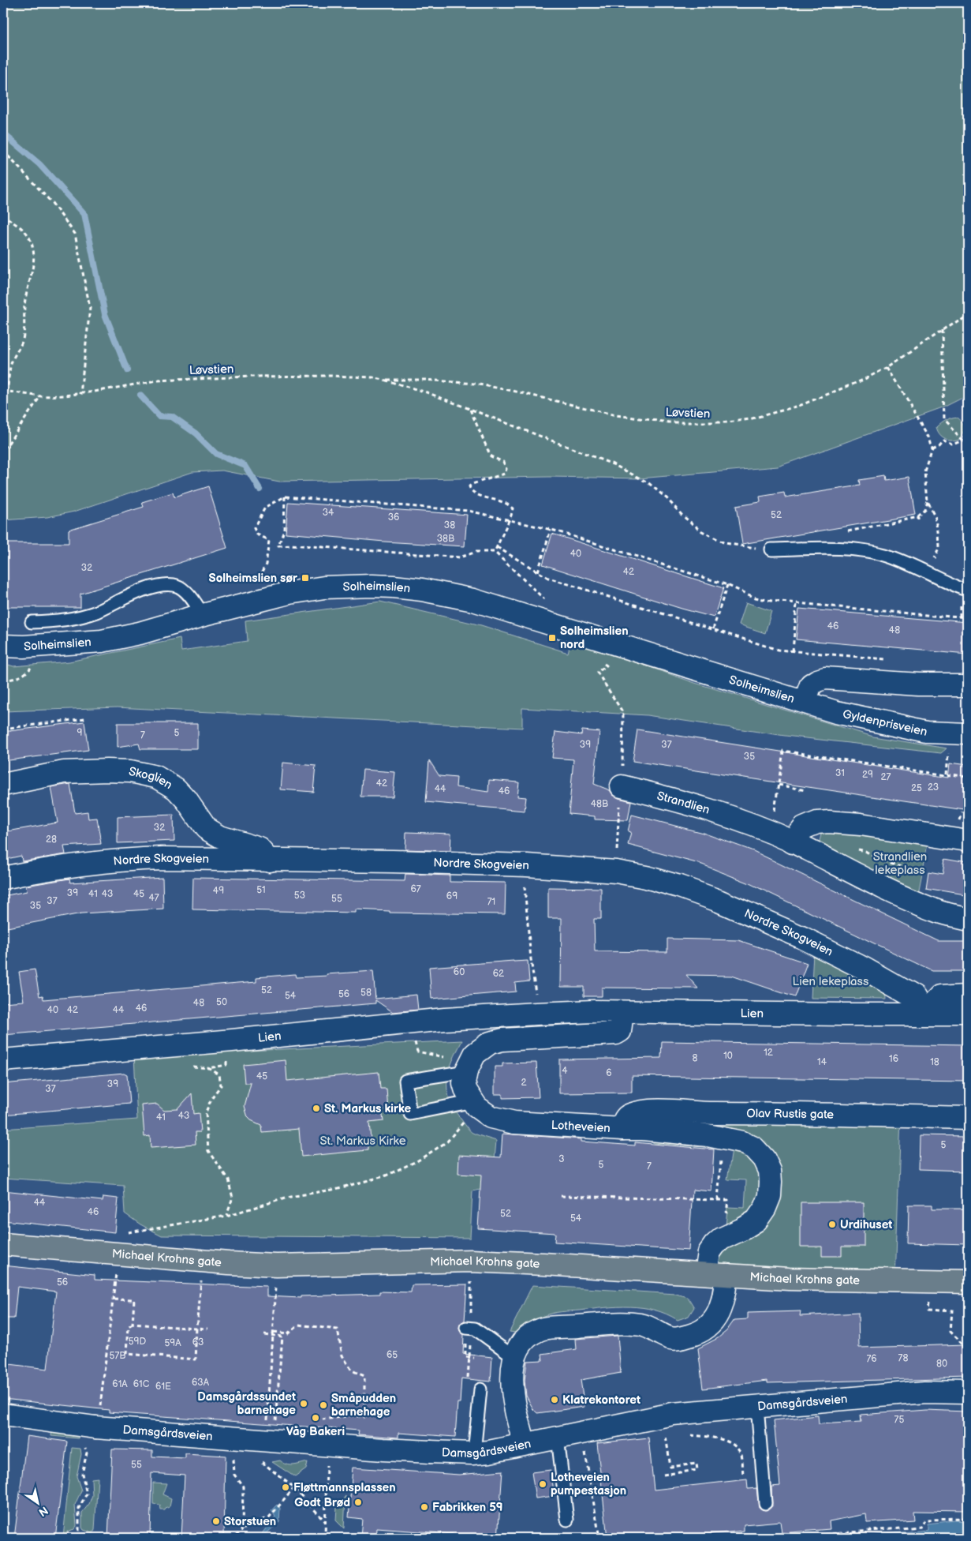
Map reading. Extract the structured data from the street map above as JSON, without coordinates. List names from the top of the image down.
{
  "streets": {
    "main road": ["Michael Krohns gate"],
    "street": [
      "Solheimslien",
      "Gyldenprisveien",
      "Skoglien",
      "Strandlien",
      "Nordre Skogveien",
      "Lien",
      "Olav Rustis gate",
      "Lotheveien",
      "Damsgårdsveien"
    ],
    "path": ["Løvstien"]
  },
  "crossings": [
    ["Solheimslien", "Gyldenprisveien"],
    ["Skoglien", "Nordre Skogveien"],
    ["Nordre Skogveien", "Lien"],
    ["Lien", "Lotheveien"],
    ["Olav Rustis gate", "Lotheveien"],
    ["Lotheveien", "Michael Krohns gate"],
    ["Lotheveien", "Damsgårdsveien"]
  ],
  "parks": ["Strandlien lekeplass", "Lien lekeplass", "St. Markus Kirke"],
  "places": {
    "transit": ["Solheimslien sør", "Solheimslien nord"],
    "other": [
      "St. Markus kirke",
      "Urdihuset",
      "Klatrekontoret",
      "Damsgårdssundet barnehage",
      "Småpudden barnehage",
      "Våg Bakeri",
      "Lotheveien pumpestasjon",
      "Fløttmannsplassen",
      "Godt Brød",
      "Fabrikken 59",
      "Storstuen"
    ]
  },
  "house_numbers": [
    "34",
    "52",
    "36",
    "38",
    "38B",
    "40",
    "32",
    "42",
    "46",
    "48",
    "9",
    "5",
    "7",
    "39",
    "37",
    "35",
    "31",
    "29",
    "27",
    "42",
    "23",
    "25",
    "44",
    "46",
    "48B",
    "32",
    "28",
    "67",
    "51",
    "49",
    "39",
    "41",
    "43",
    "45",
    "53",
    "69",
    "47",
    "55",
    "37",
    "71",
    "35",
    "60",
    "62",
    "52",
    "58",
    "56",
    "54",
    "50",
    "48",
    "46",
    "40",
    "42",
    "44",
    "12",
    "10",
    "8",
    "16",
    "14",
    "18",
    "4",
    "6",
    "45",
    "2",
    "39",
    "37",
    "43",
    "41",
    "5",
    "3",
    "5",
    "7",
    "44",
    "46",
    "52",
    "54",
    "56",
    "59D",
    "63",
    "59A",
    "65",
    "57B",
    "78",
    "76",
    "80",
    "63A",
    "61A",
    "61C",
    "61E",
    "75",
    "55"
  ],
  "north": "bottom right"
}
